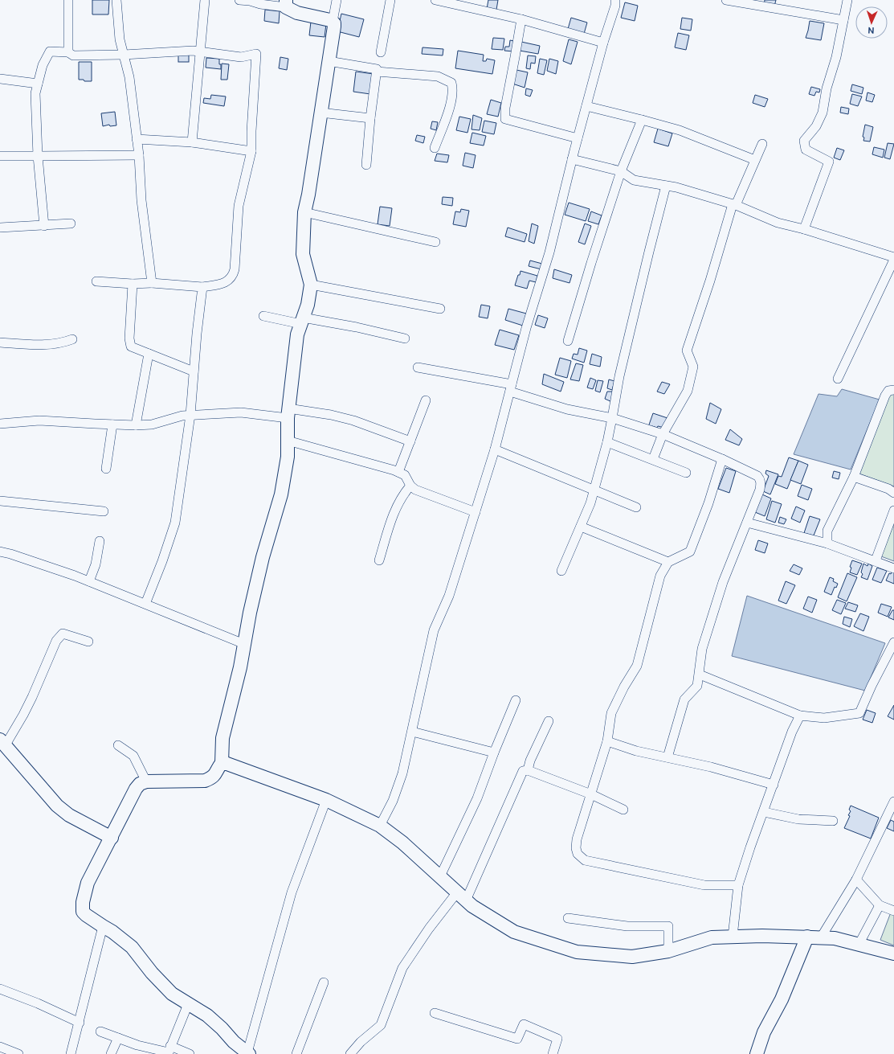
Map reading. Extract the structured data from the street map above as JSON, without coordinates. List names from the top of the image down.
{
  "north": "bottom"
}
